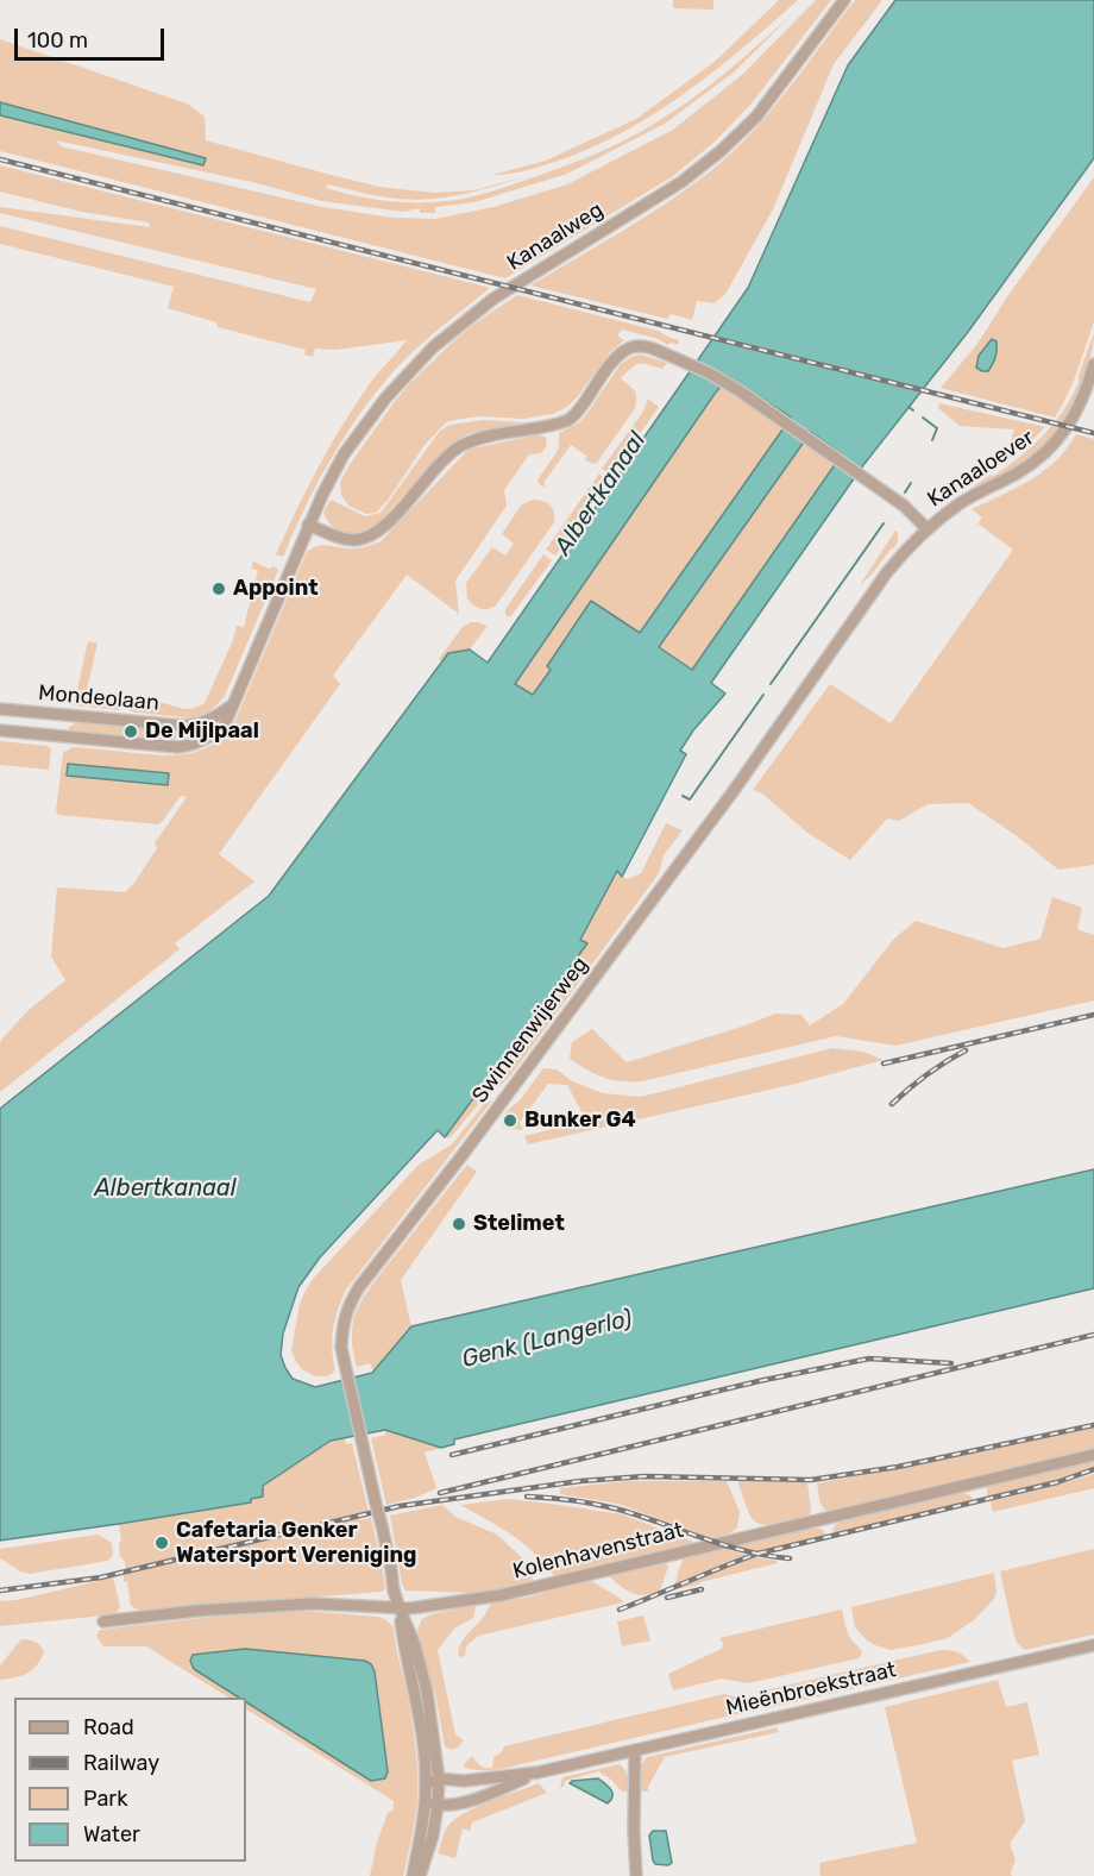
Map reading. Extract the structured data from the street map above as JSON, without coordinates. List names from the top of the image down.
{
  "streets": {
    "street": [
      "Kanaalweg",
      "Kanaaloever",
      "Mondeolaan",
      "Swinnenwijerweg",
      "Kolenhavenstraat",
      "Mieënbroekstraat"
    ]
  },
  "crossings": [
    ["Kanaalweg", "Mondeolaan"],
    ["Kanaaloever", "Swinnenwijerweg"],
    ["Swinnenwijerweg", "Kolenhavenstraat"],
    ["Swinnenwijerweg", "Mieënbroekstraat"]
  ],
  "water": ["Albertkanaal", "Genk (Langerlo)"],
  "places": [
    "Appoint",
    "De Mijlpaal",
    "Bunker G4",
    "Stelimet",
    "Cafetaria Genker Watersport Vereniging"
  ],
  "legend": [
    "Road",
    "Railway",
    "Park",
    "Water"
  ],
  "scale_bar": "100 m"
}
